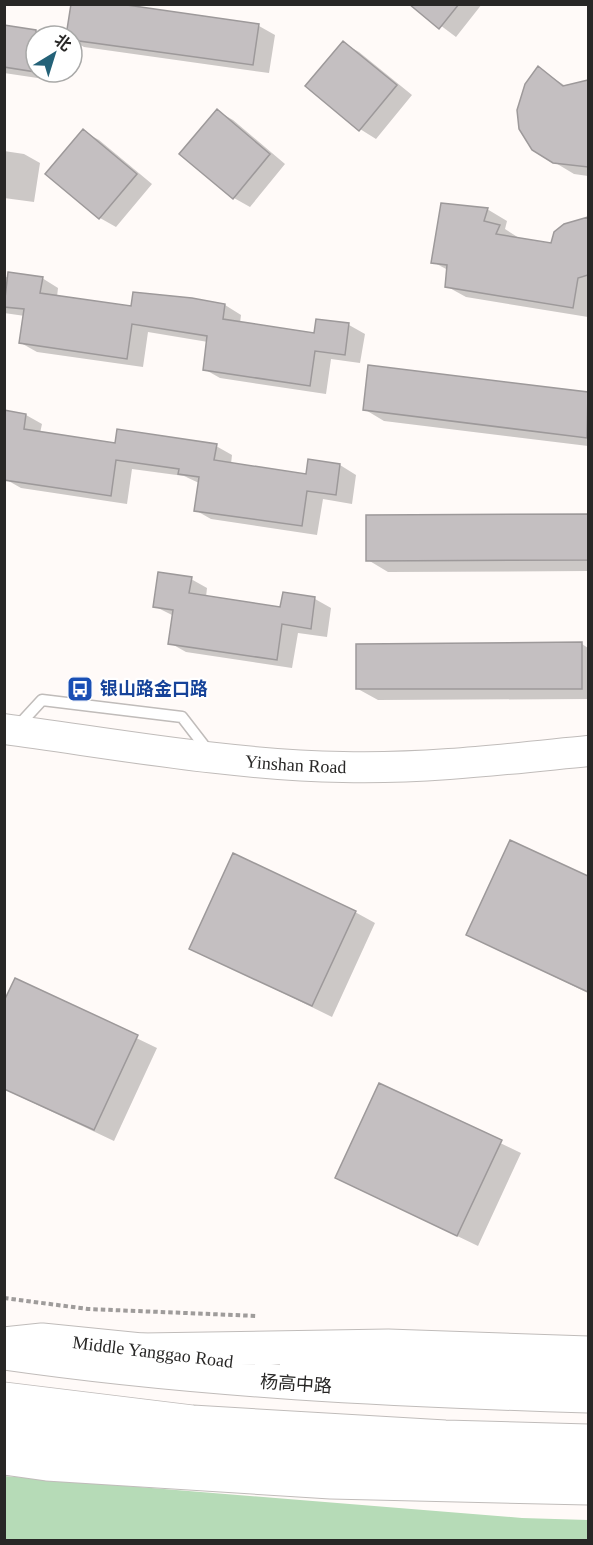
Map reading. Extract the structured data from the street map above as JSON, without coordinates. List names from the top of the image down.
{
  "streets": {
    "main road": ["Middle Yanggao Road", "杨高中路"],
    "street": ["Yinshan Road"]
  },
  "places": {
    "bus stop": ["银山路金口路"]
  },
  "north": "top right"
}
